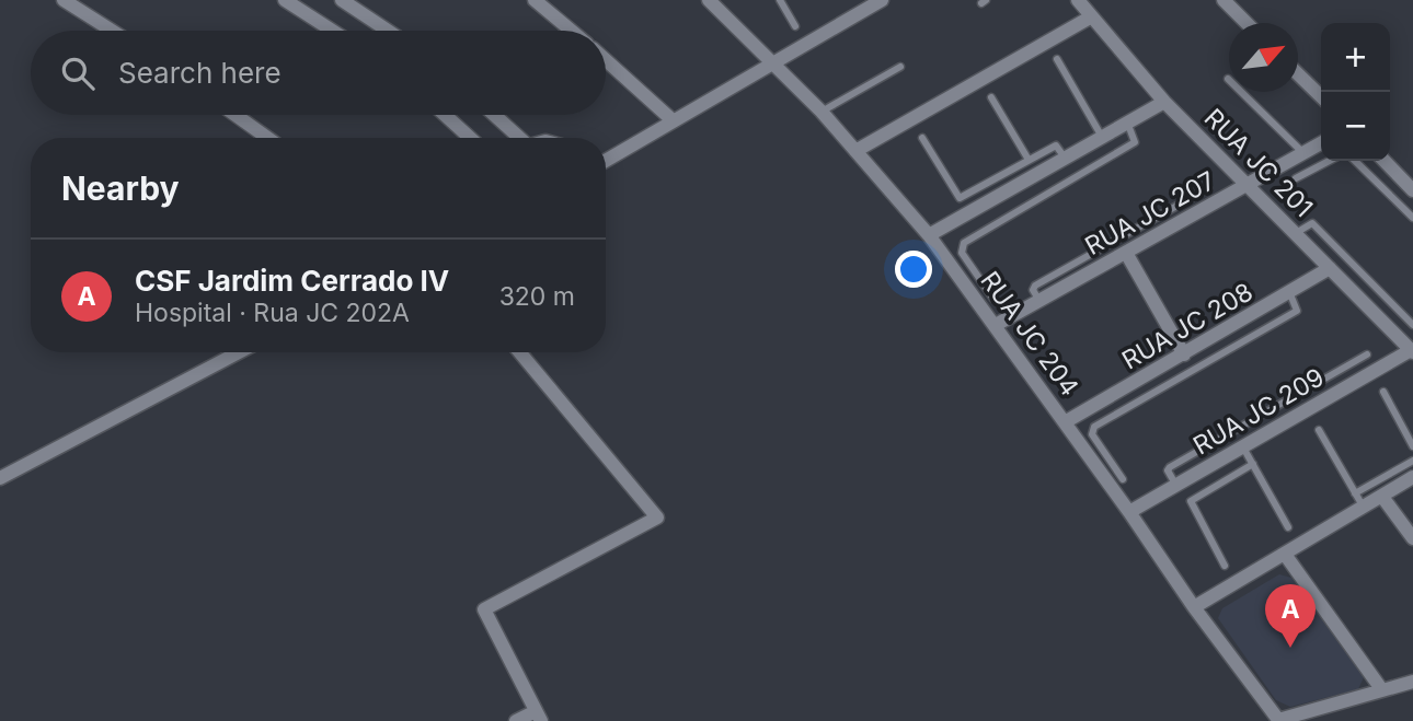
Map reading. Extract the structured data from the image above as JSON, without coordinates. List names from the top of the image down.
{
  "streets": {
    "street": [
      "RUA JC 201",
      "RUA JC 207",
      "RUA JC 208",
      "RUA JC 204",
      "RUA JC 209"
    ]
  },
  "crossings": [
    ["RUA JC 201", "RUA JC 207"],
    ["RUA JC 201", "RUA JC 208"],
    ["RUA JC 201", "RUA JC 209"],
    ["RUA JC 207", "RUA JC 204"],
    ["RUA JC 208", "RUA JC 204"],
    ["RUA JC 204", "RUA JC 209"]
  ],
  "north": "top right",
  "page": {
    "map_buttons": ["+", "−"],
    "search": "Search here",
    "heading": "Nearby",
    "list": [
      {
        "mark": "A",
        "name": "CSF Jardim Cerrado IV",
        "note": "Hospital · Rua JC 202A",
        "value": "320 m"
      }
    ],
    "pins": "A"
  }
}
